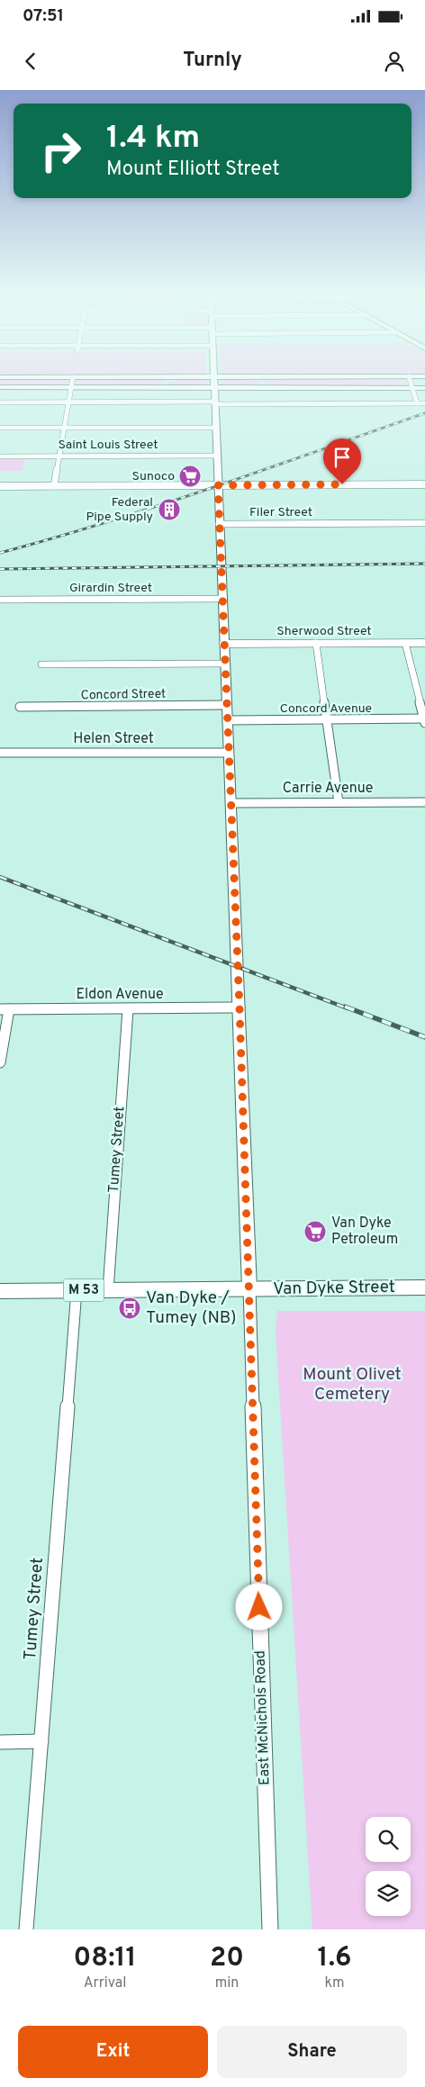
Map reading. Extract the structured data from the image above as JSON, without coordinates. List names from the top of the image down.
{
  "streets": {
    "main road": ["Van Dyke Street", "M 53", "East McNichols Road"],
    "street": [
      "Saint Louis Street",
      "Filer Street",
      "Girardin Street",
      "Sherwood Street",
      "Concord Street",
      "Concord Avenue",
      "Helen Street",
      "Carrie Avenue",
      "Eldon Avenue",
      "Tumey Street"
    ]
  },
  "crossings": [
    ["Saint Louis Street", "East McNichols Road"],
    ["Filer Street", "East McNichols Road"],
    ["Girardin Street", "East McNichols Road"],
    ["Sherwood Street", "East McNichols Road"],
    ["Concord Street", "East McNichols Road"],
    ["Concord Avenue", "East McNichols Road"],
    ["Helen Street", "East McNichols Road"],
    ["Carrie Avenue", "East McNichols Road"],
    ["Eldon Avenue", "Tumey Street"],
    ["Eldon Avenue", "East McNichols Road"],
    ["Tumey Street", "Van Dyke Street"],
    ["Van Dyke Street", "East McNichols Road"]
  ],
  "parks": ["Mount Olivet Cemetery"],
  "places": {
    "supermarket": ["Sunoco", "Van Dyke Petroleum"],
    "building": ["Federal Pipe Supply"],
    "bus stop": ["Van Dyke / Tumey (NB)"]
  },
  "page": {
    "status": "07:51",
    "header": "Turnly",
    "turn": ["1.4 km", "Mount Elliott Street"],
    "eta": [
      "08:11",
      "Arrival",
      "20",
      "min",
      "1.6",
      "km"
    ],
    "buttons": ["Exit", "Share"]
  }
}
